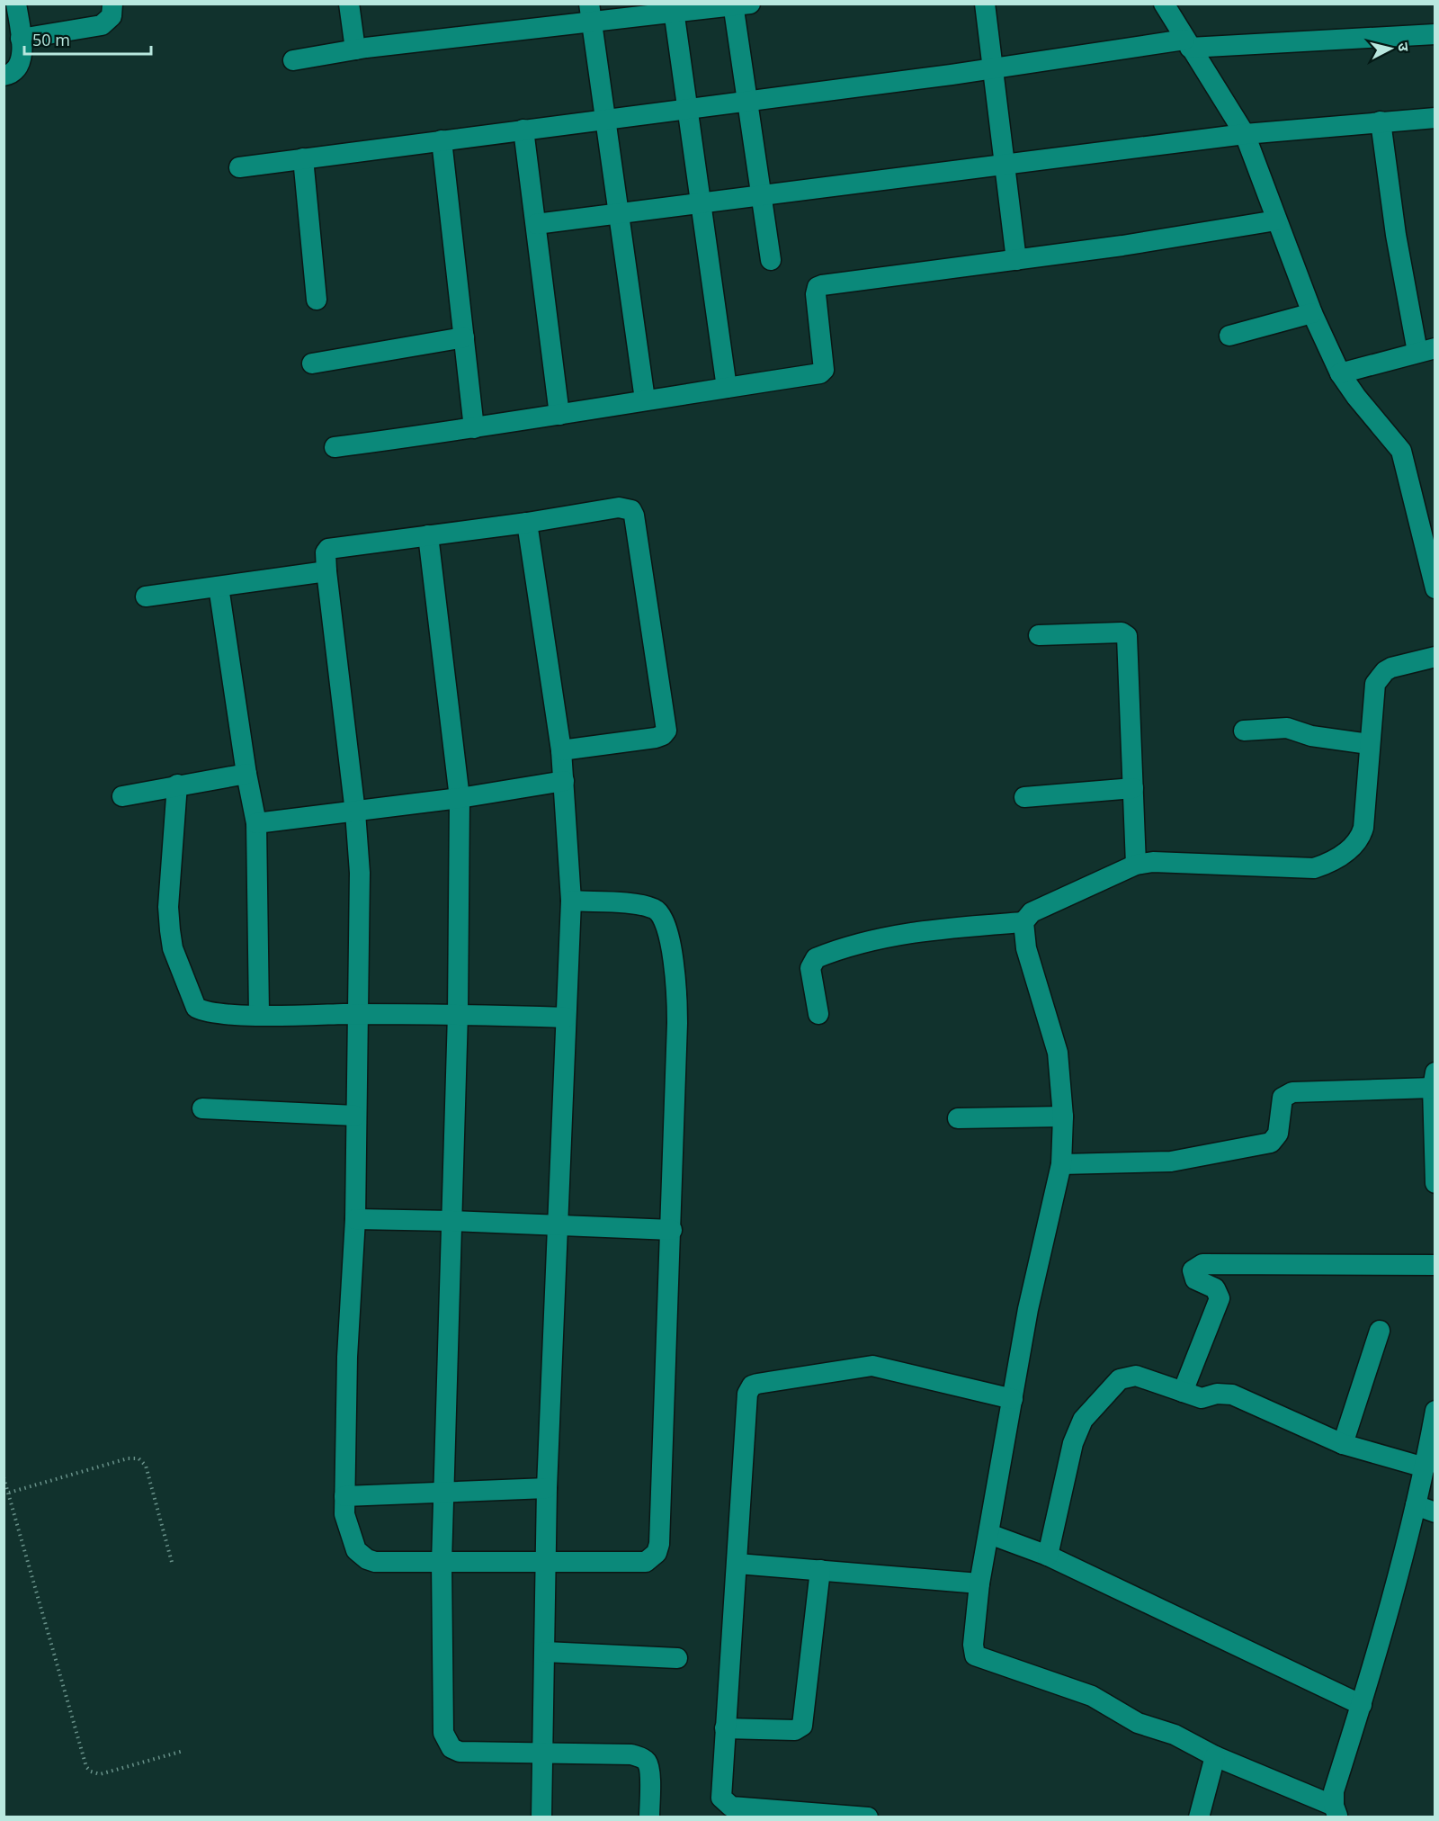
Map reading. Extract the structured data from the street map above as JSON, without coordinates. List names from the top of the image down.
{
  "scale_bar": "50 m",
  "north": "right"
}
